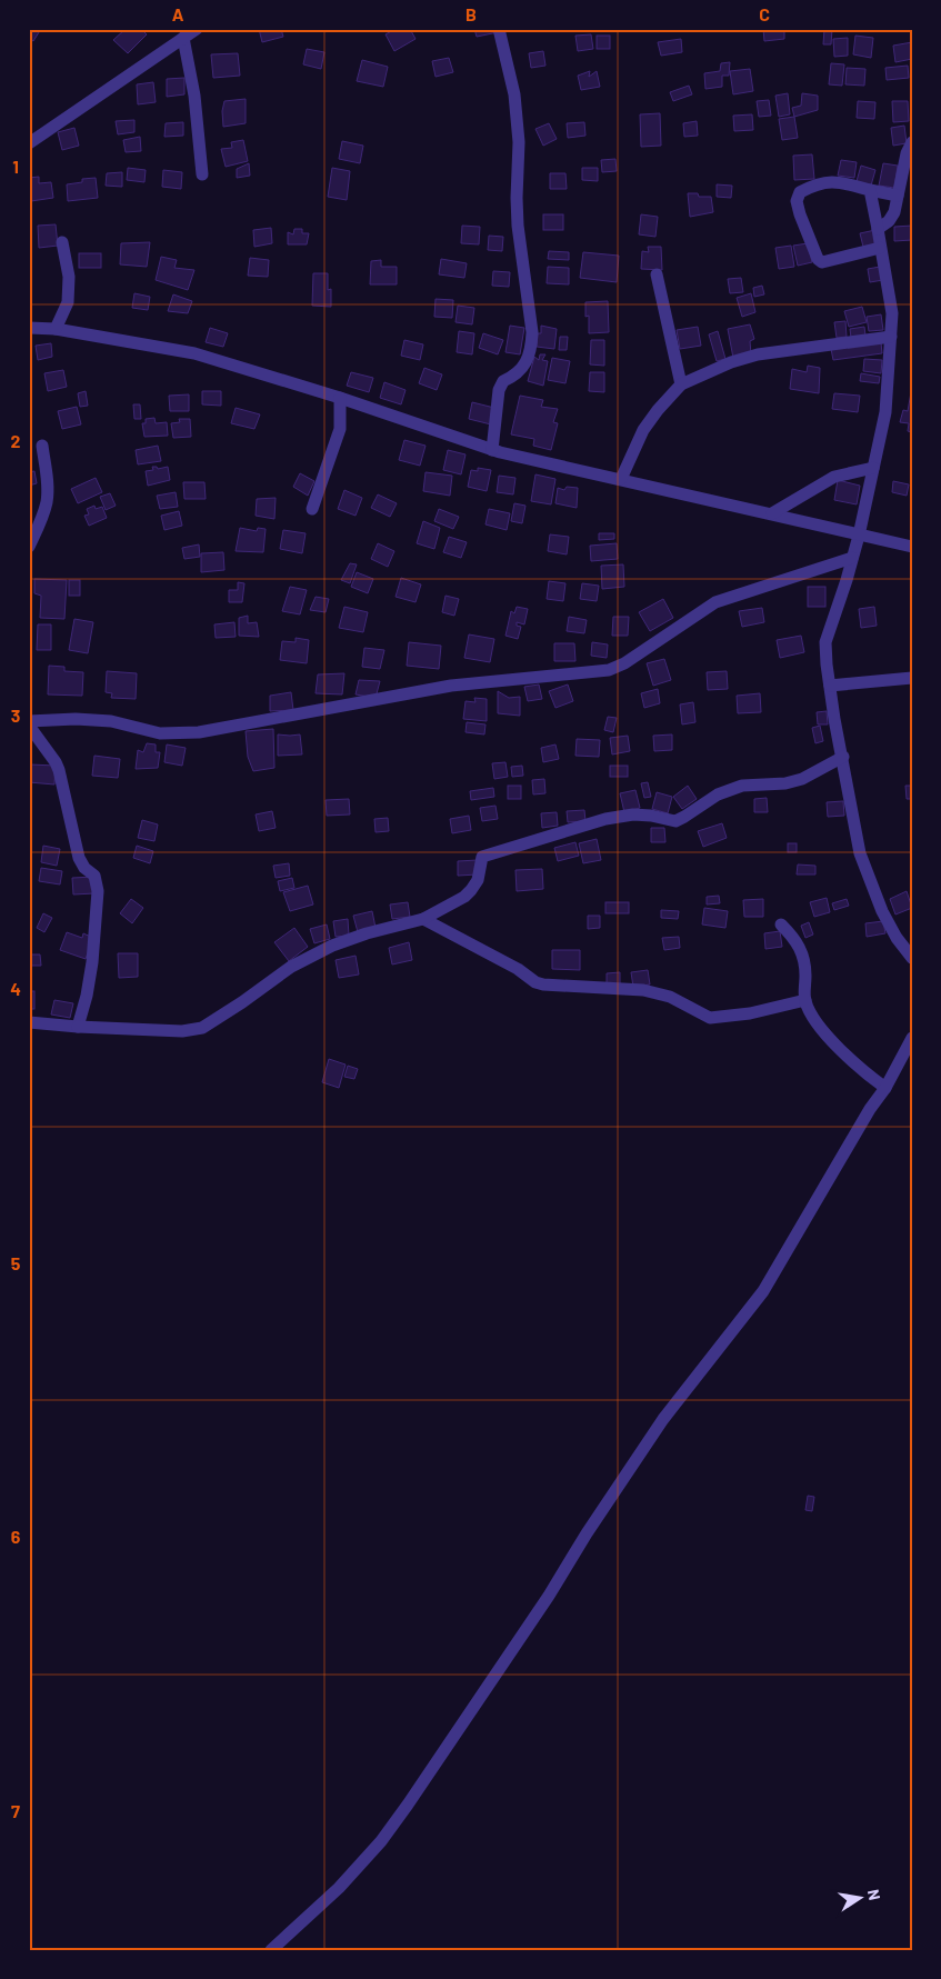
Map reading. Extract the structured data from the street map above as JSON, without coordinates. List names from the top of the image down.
{
  "north": "right",
  "grid": {
    "columns": ["A", "B", "C"],
    "rows": [
      "1",
      "2",
      "3",
      "4",
      "5",
      "6",
      "7"
    ]
  }
}
